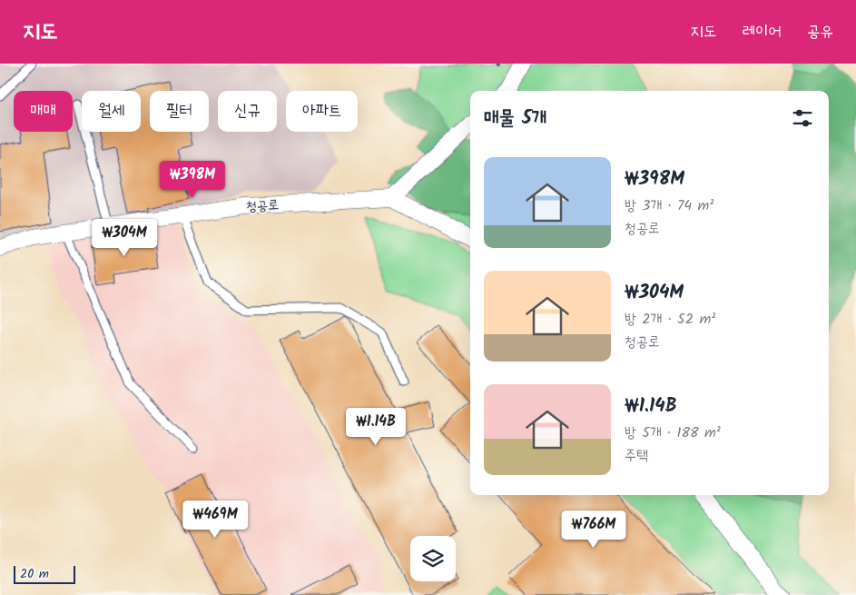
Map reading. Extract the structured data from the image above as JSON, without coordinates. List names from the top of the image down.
{
  "streets": {
    "street": ["청공로"]
  },
  "scale_bar": "20 m",
  "page": {
    "header": "지도",
    "nav": ["지도", "레이어", "공유"],
    "chip": [
      "매매",
      "월세",
      "필터",
      "신규",
      "아파트"
    ],
    "heading": "매물 5개",
    "list": [
      {
        "name": "₩398M",
        "note": "방 3개 · 74 m² · 청공로"
      },
      {
        "name": "₩304M",
        "note": "방 2개 · 52 m² · 청공로"
      },
      {
        "name": "₩1.14B",
        "note": "방 5개 · 188 m² · 주택"
      }
    ],
    "price": [
      "₩398M",
      "₩304M",
      "₩1.14B",
      "₩469M",
      "₩766M"
    ],
    "scale": "20 m"
  }
}
